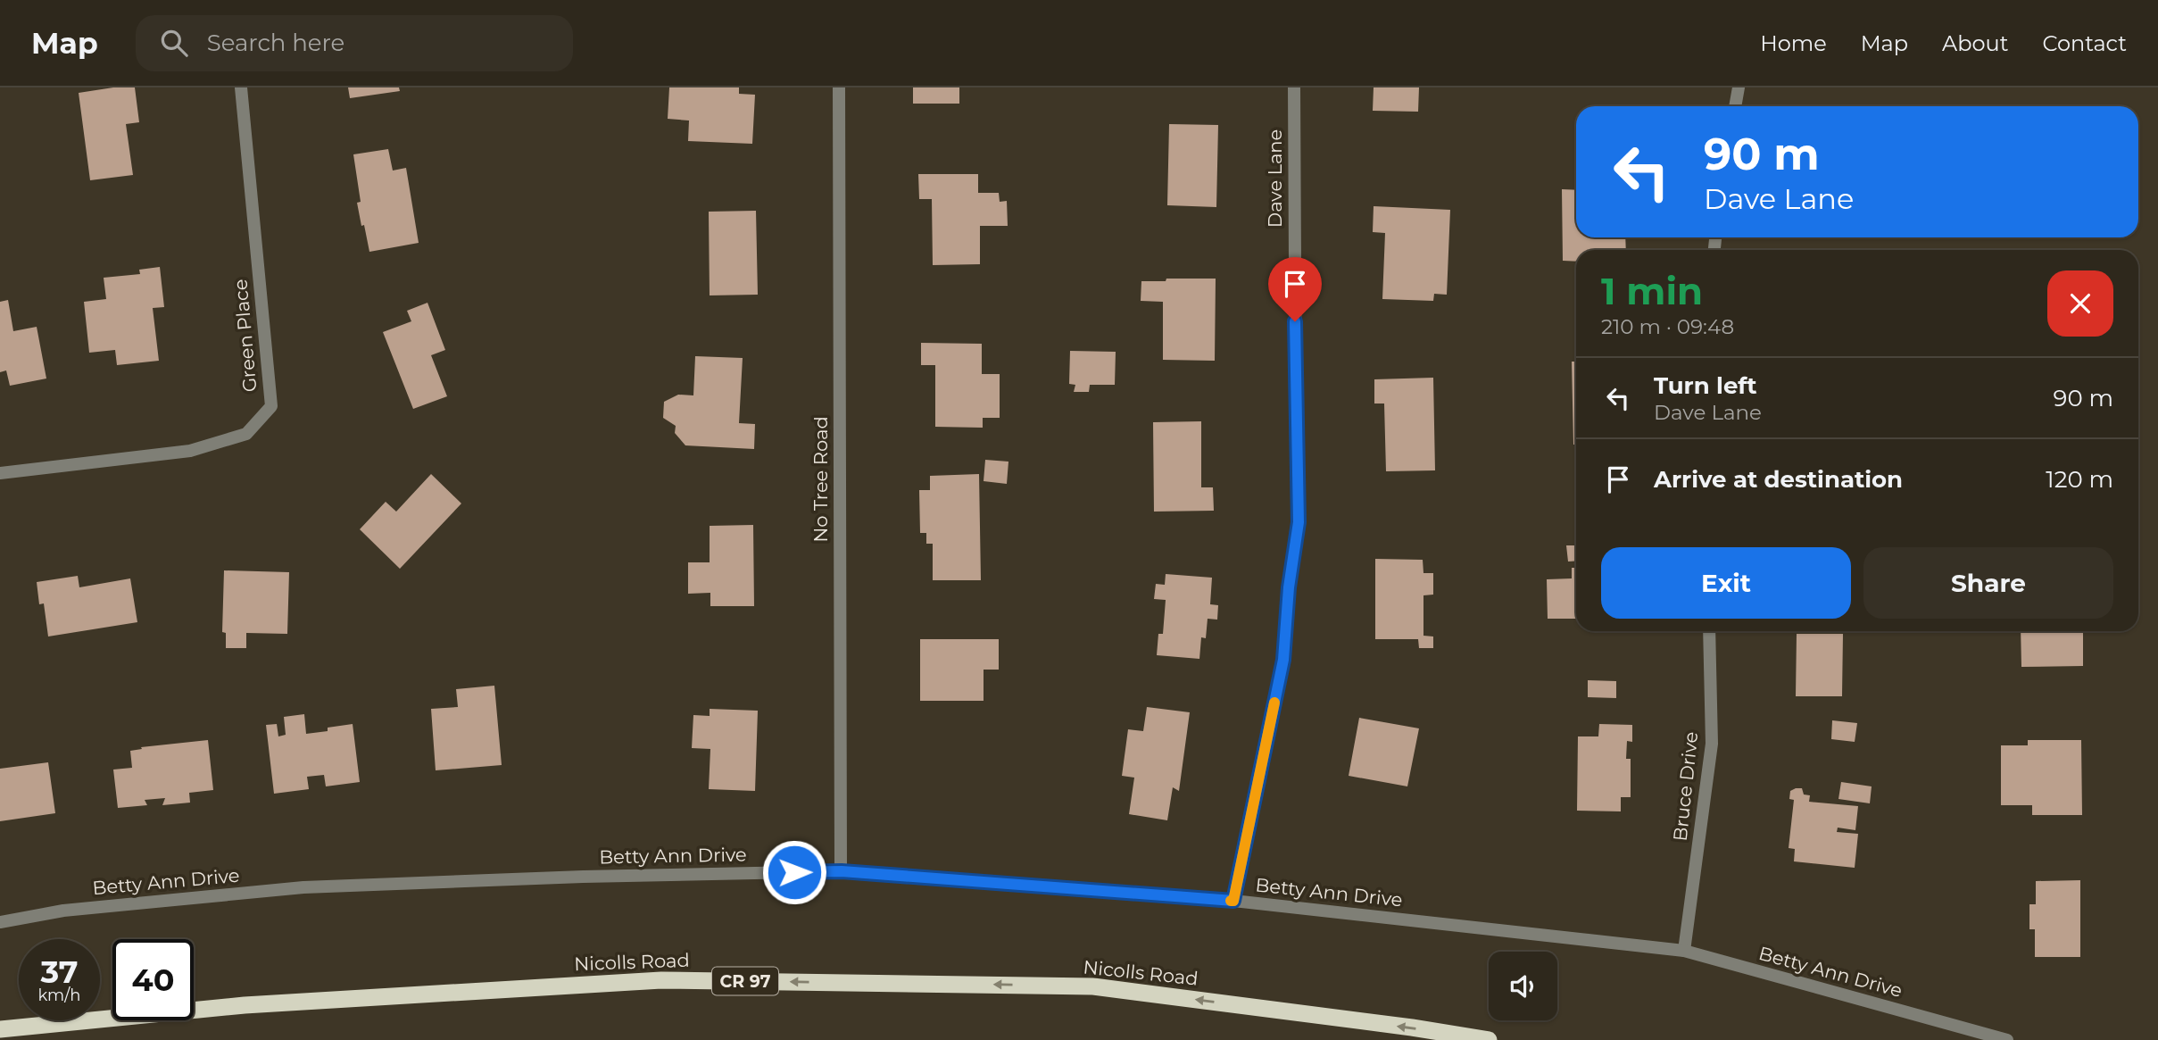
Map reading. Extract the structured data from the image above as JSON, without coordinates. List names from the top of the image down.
{
  "streets": {
    "highway": ["Nicolls Road", "CR 97"],
    "street": [
      "Dave Lane",
      "Green Place",
      "No Tree Road",
      "Bruce Drive",
      "Betty Ann Drive"
    ]
  },
  "crossings": [
    ["Dave Lane", "Betty Ann Drive"],
    ["No Tree Road", "Betty Ann Drive"],
    ["Bruce Drive", "Betty Ann Drive"]
  ],
  "one_way": ["Nicolls Road"],
  "page": {
    "header": "Map",
    "search": "Search here",
    "nav": [
      "Home",
      "Map",
      "About",
      "Contact"
    ],
    "turn": ["90 m", "Dave Lane"],
    "heading": ["1 min", "210 m · 09:48"],
    "list": [
      {
        "name": "Turn left",
        "note": "Dave Lane",
        "value": "90 m"
      },
      {
        "name": "Arrive at destination",
        "value": "120 m"
      }
    ],
    "buttons": ["Exit", "Share"],
    "speed": "37 km/h",
    "limit": "40"
  }
}
